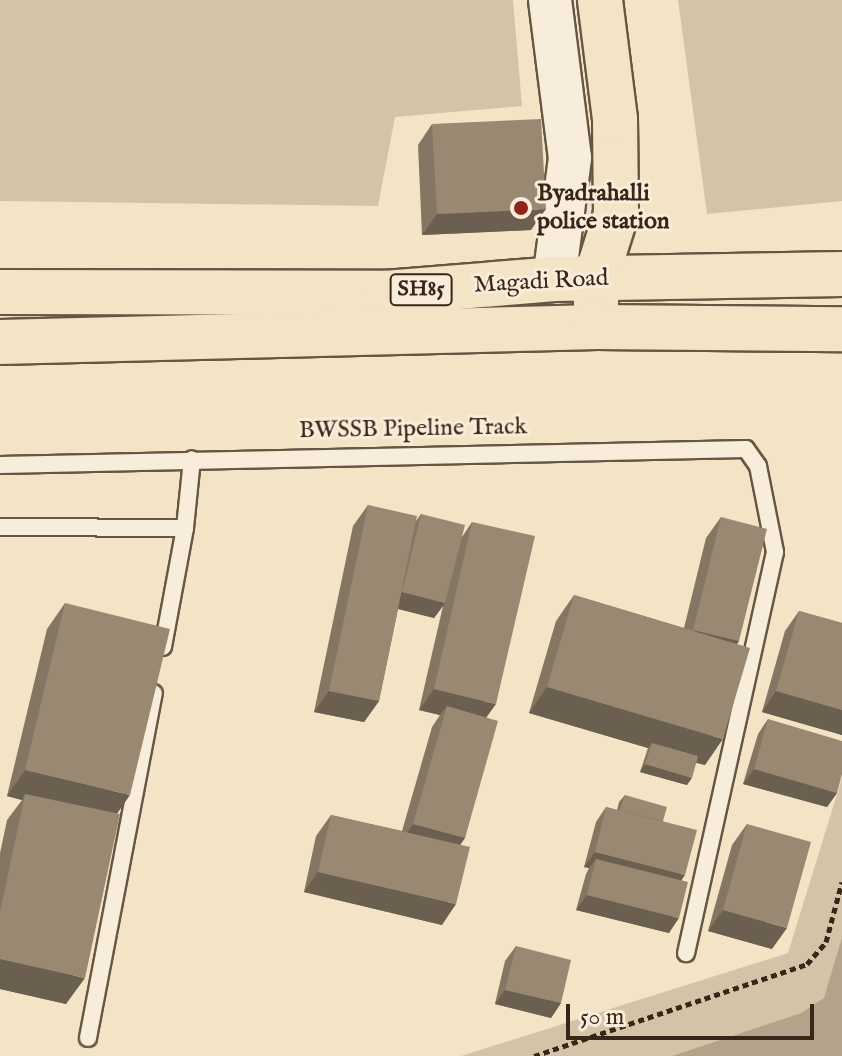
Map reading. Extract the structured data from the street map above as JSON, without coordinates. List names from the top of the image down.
{
  "streets": {
    "main road": ["Magadi Road", "SH85"],
    "lane": ["BWSSB Pipeline Track"]
  },
  "places": ["Byadrahalli police station"],
  "scale_bar": "50 m"
}
